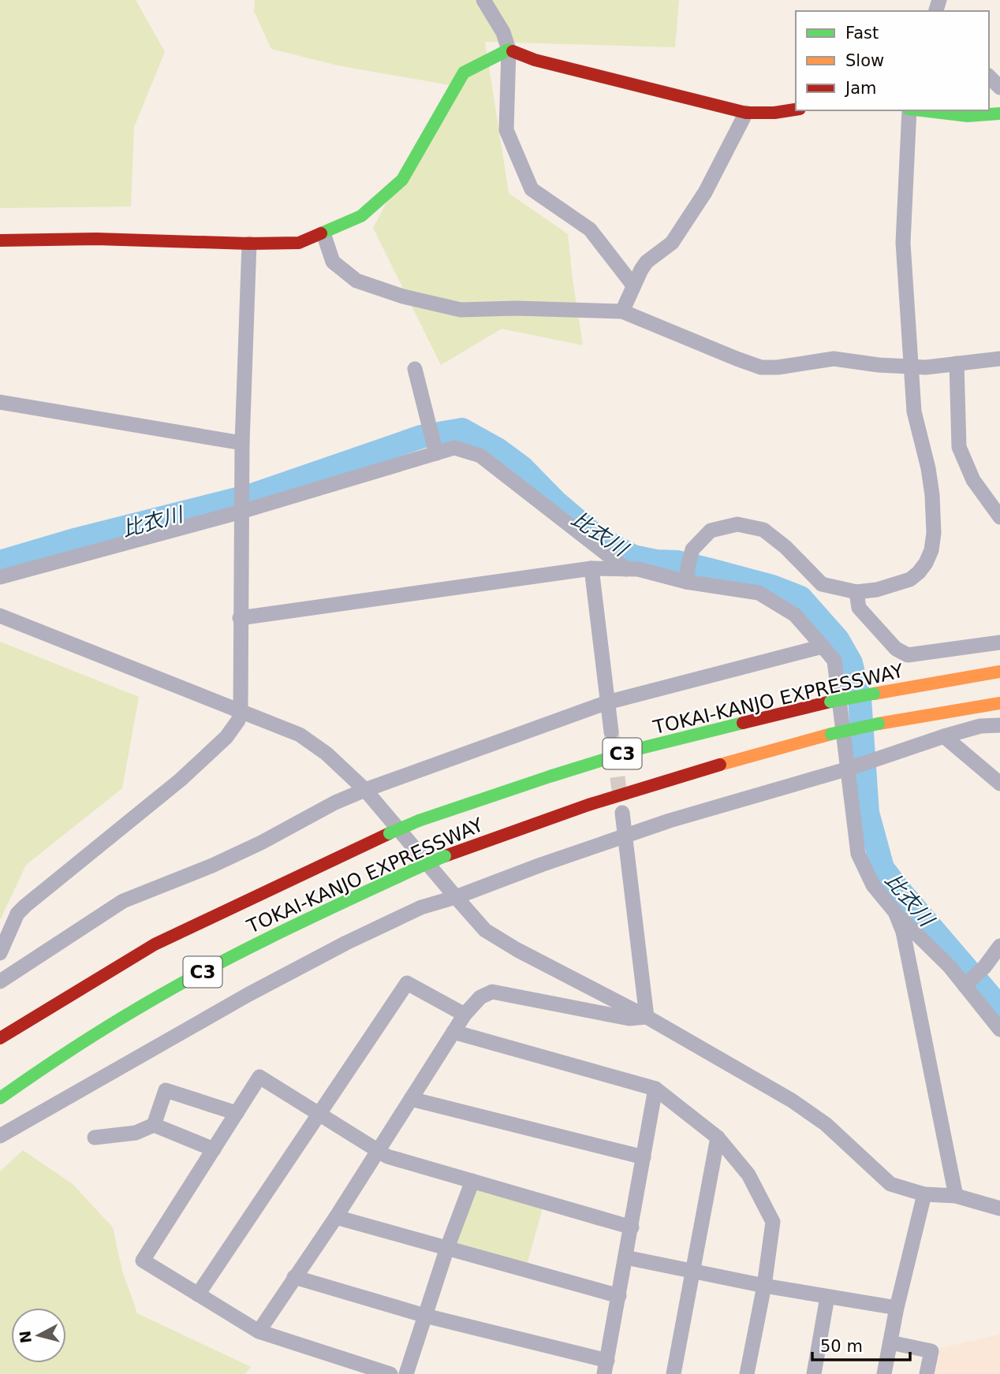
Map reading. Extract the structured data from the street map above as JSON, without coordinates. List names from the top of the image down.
{
  "streets": {
    "main road": ["TOKAI-KANJO EXPRESSWAY", "C3"]
  },
  "water": ["比衣川"],
  "legend": ["Fast", "Slow", "Jam"],
  "scale_bar": "50 m",
  "north": "left"
}
